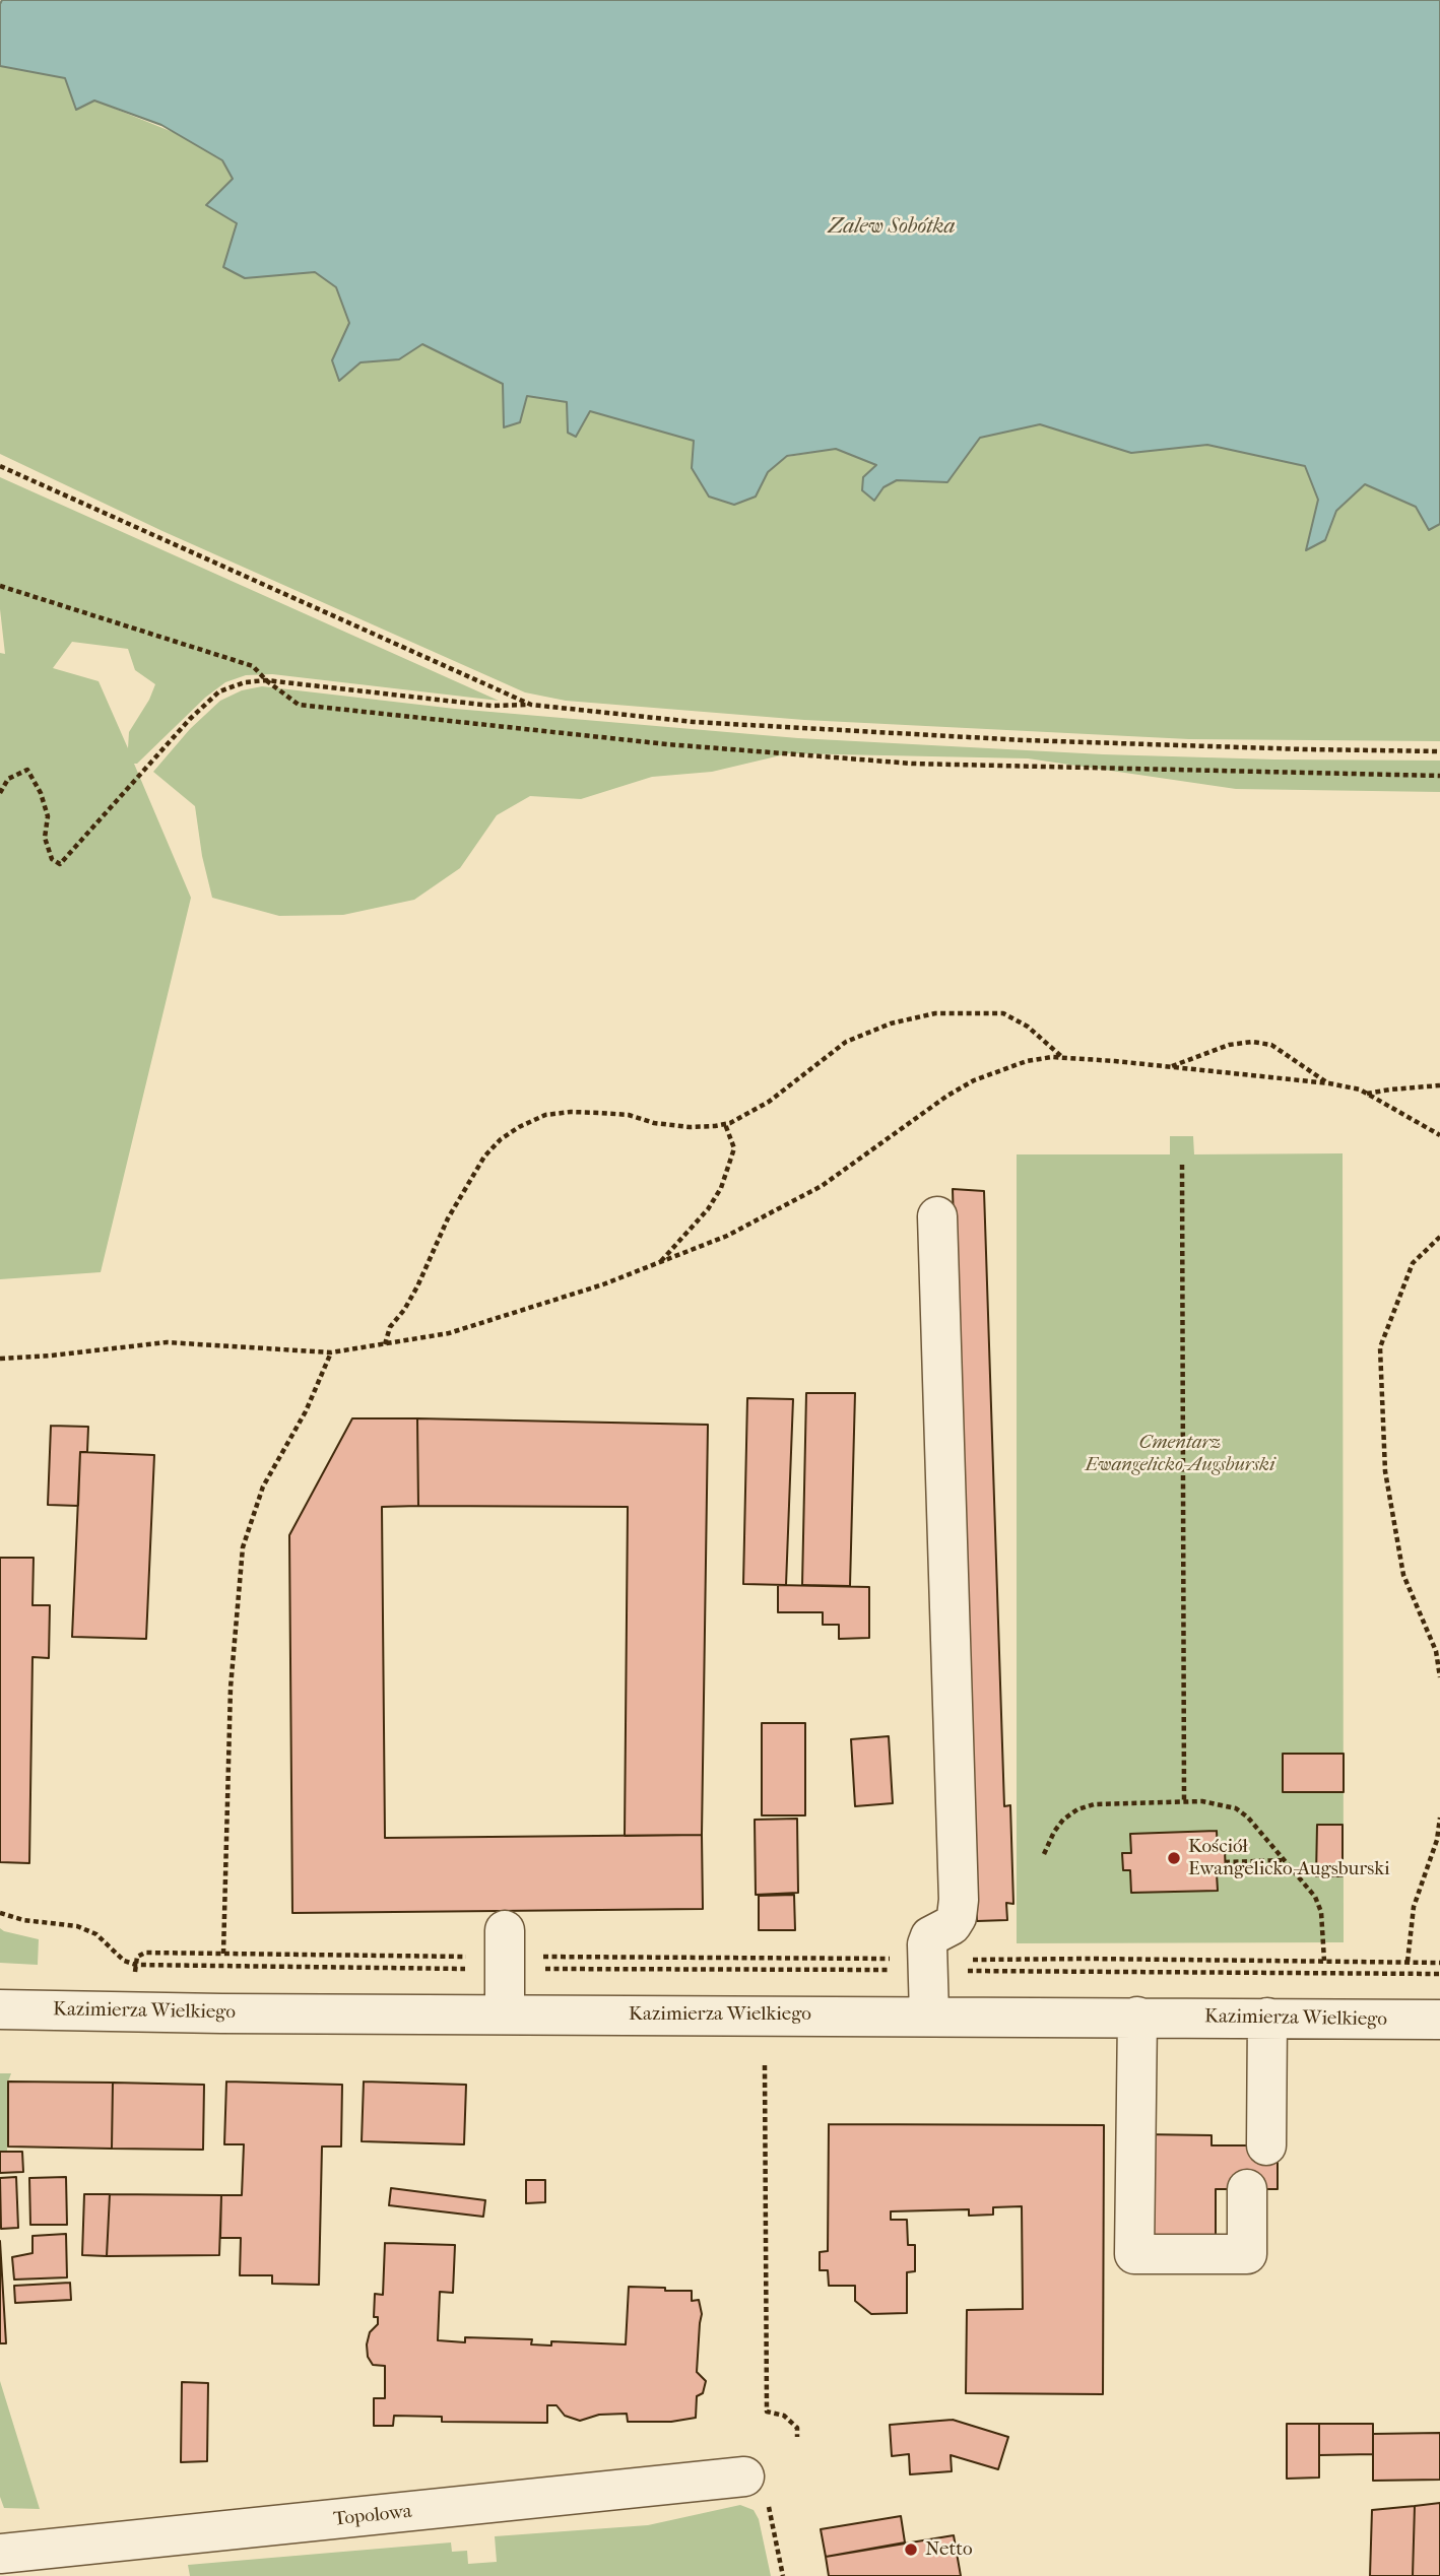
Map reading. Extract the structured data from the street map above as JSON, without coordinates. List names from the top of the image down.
{
  "streets": {
    "street": ["Kazimierza Wielkiego", "Topolowa"]
  },
  "water": ["Zalew Sobótka"],
  "parks": ["Cmentarz Ewangelicko-Augsburski"],
  "places": ["Kościół Ewangelicko-Augsburski", "Netto"]
}
